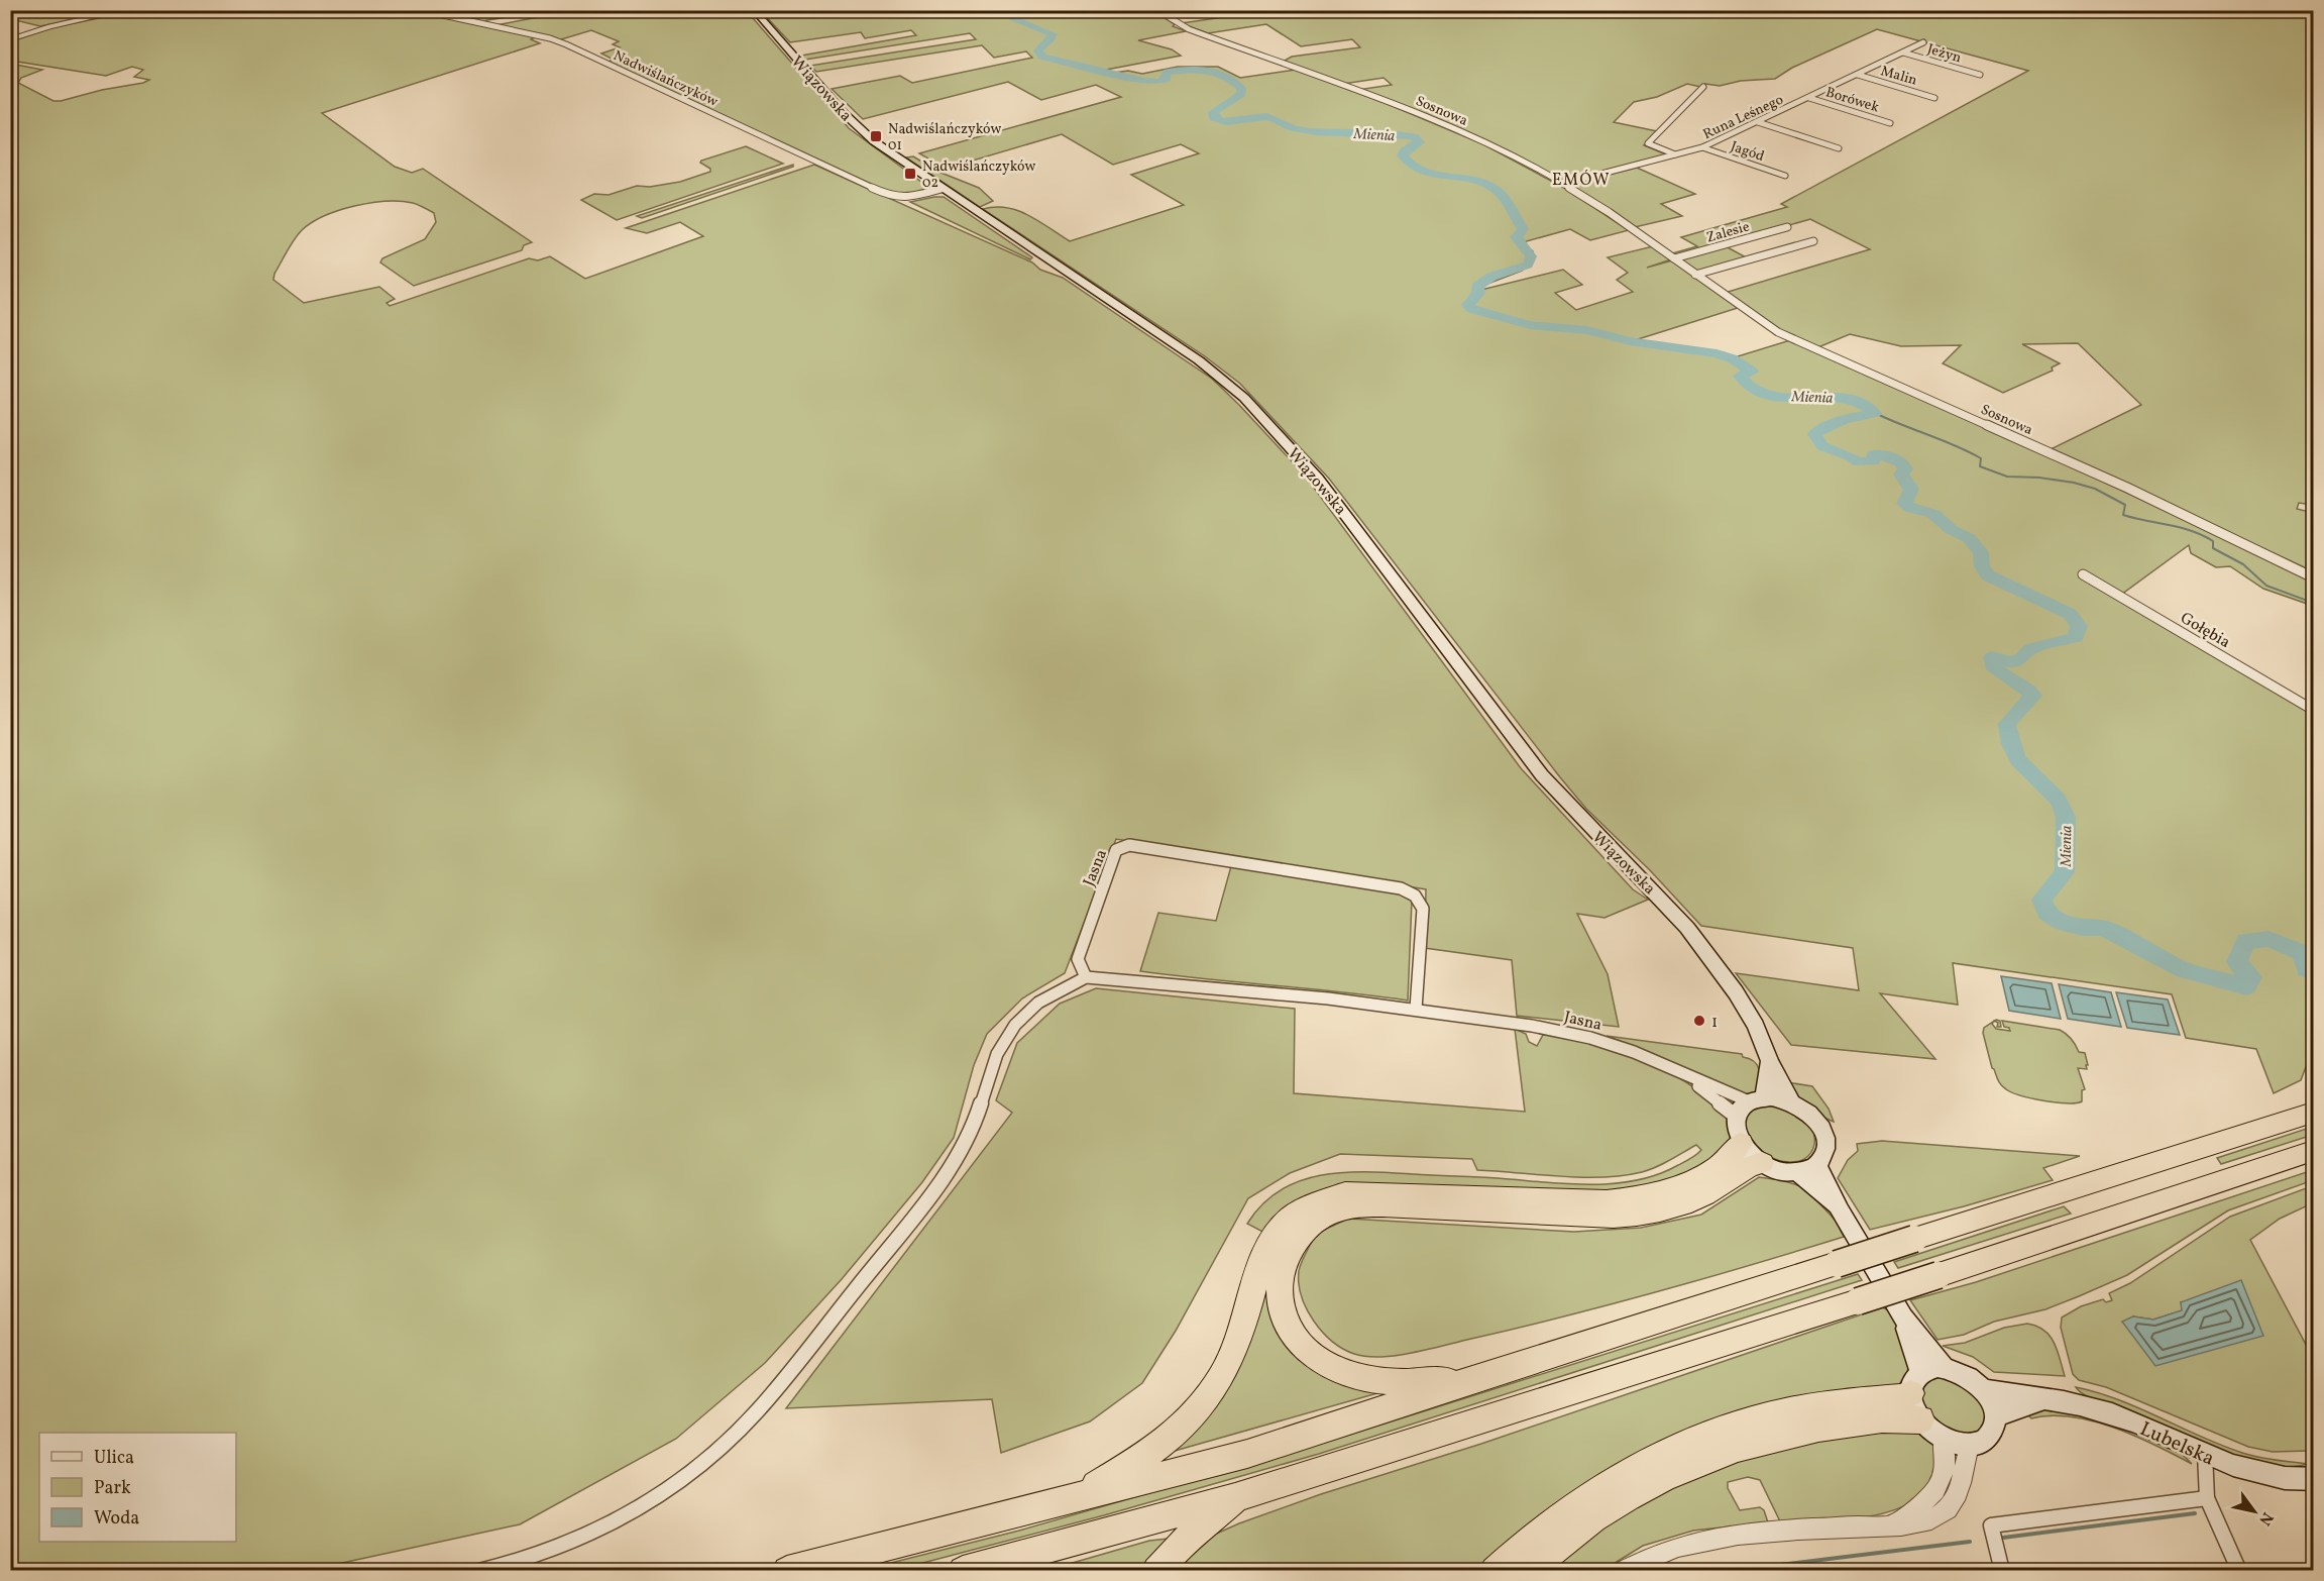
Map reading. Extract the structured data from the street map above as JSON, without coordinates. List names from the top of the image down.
{
  "streets": {
    "main road": ["Wiązowska", "Lubelska"],
    "street": [
      "Jeżyn",
      "Malin",
      "Nadwiślańczyków",
      "Borówek",
      "Sosnowa",
      "Runa Leśnego",
      "Jagód",
      "Zalesie",
      "Gołębia",
      "Jasna"
    ]
  },
  "crossings": [
    ["Jeżyn", "Runa Leśnego"],
    ["Malin", "Runa Leśnego"],
    ["Nadwiślańczyków", "Wiązowska"],
    ["Wiązowska", "Jasna"],
    ["Borówek", "Runa Leśnego"],
    ["Sosnowa", "Runa Leśnego"],
    ["Sosnowa", "Zalesie"],
    ["Runa Leśnego", "Jagód"]
  ],
  "districts": ["EMÓW"],
  "water": ["Mienia"],
  "places": {
    "transit": ["Nadwiślańczyków 01", "Nadwiślańczyków 02"],
    "other": ["1"]
  },
  "legend": ["Ulica", "Park", "Woda"],
  "north": "bottom right"
}
